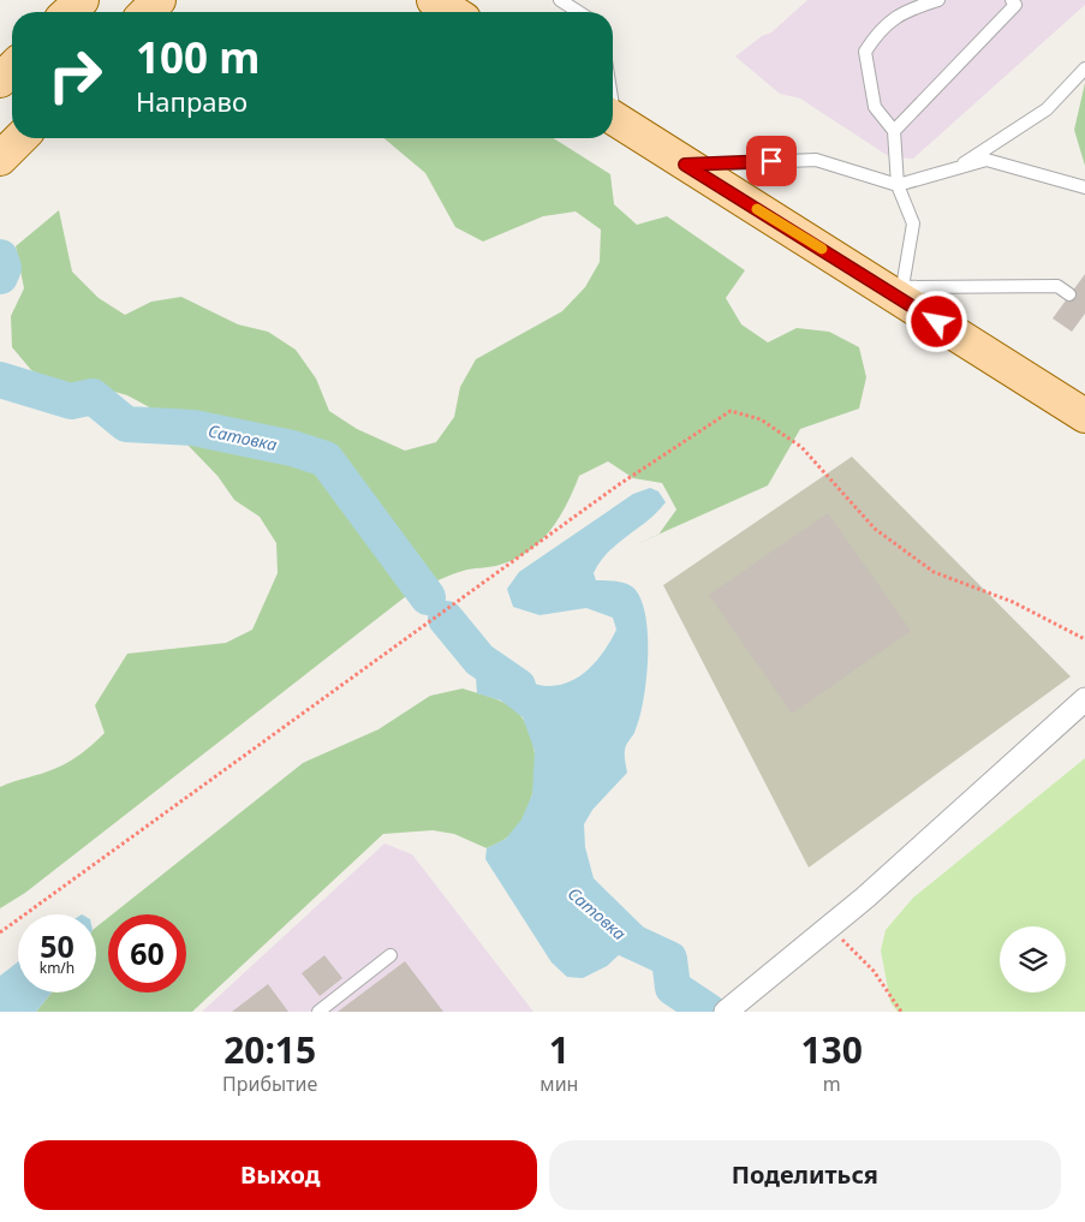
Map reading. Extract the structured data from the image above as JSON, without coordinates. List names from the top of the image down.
{
  "water": ["Сатовка"],
  "page": {
    "turn": ["100 m", "Направо"],
    "speed": "50 km/h",
    "limit": "60",
    "eta": [
      "20:15",
      "Прибытие",
      "1",
      "мин",
      "130",
      "m"
    ],
    "buttons": ["Выход", "Поделиться"]
  }
}
